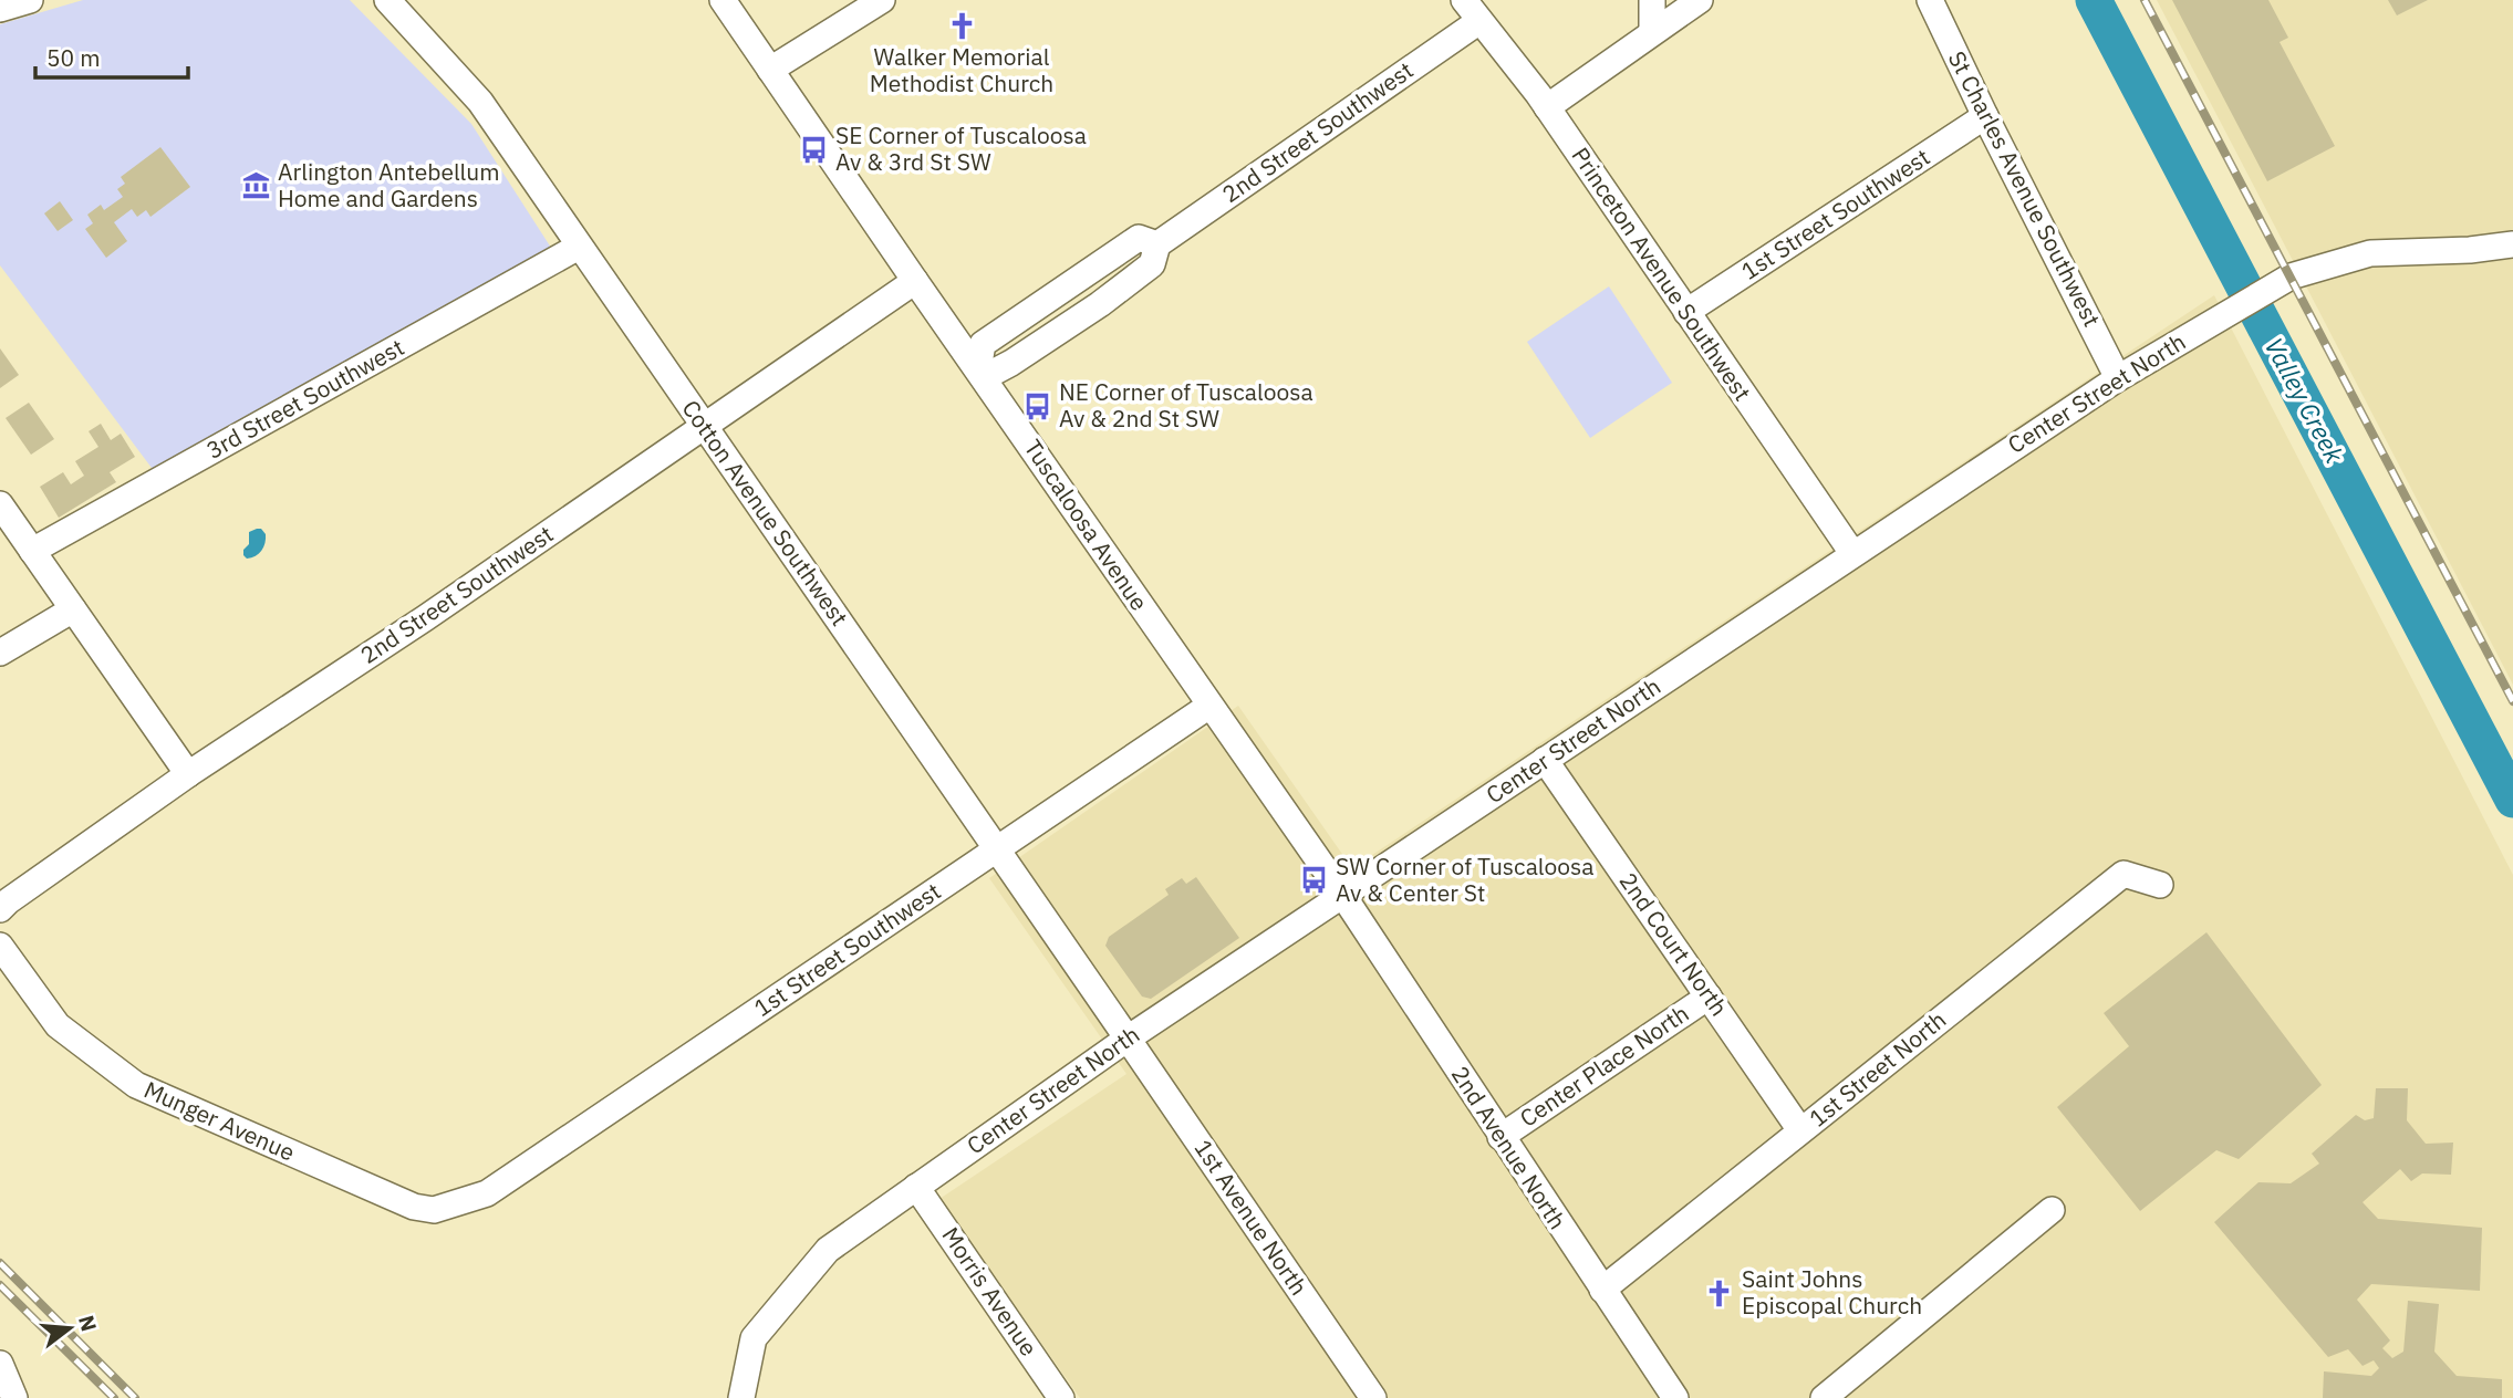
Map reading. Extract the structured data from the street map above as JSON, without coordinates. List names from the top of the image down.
{
  "streets": {
    "street": [
      "2nd Street Southwest",
      "St Charles Avenue Southwest",
      "1st Street Southwest",
      "Princeton Avenue Southwest",
      "Center Street North",
      "3rd Street Southwest",
      "Cotton Avenue Southwest",
      "Tuscaloosa Avenue",
      "2nd Court North",
      "Center Place North",
      "1st Street North",
      "Munger Avenue",
      "2nd Avenue North",
      "1st Avenue North",
      "Morris Avenue"
    ]
  },
  "crossings": [
    ["2nd Street Southwest", "Princeton Avenue Southwest"],
    ["2nd Street Southwest", "Cotton Avenue Southwest"],
    ["2nd Street Southwest", "Tuscaloosa Avenue"],
    ["St Charles Avenue Southwest", "1st Street Southwest"],
    ["St Charles Avenue Southwest", "Center Street North"],
    ["1st Street Southwest", "Princeton Avenue Southwest"],
    ["1st Street Southwest", "Cotton Avenue Southwest"],
    ["1st Street Southwest", "Tuscaloosa Avenue"],
    ["1st Street Southwest", "Munger Avenue"],
    ["Princeton Avenue Southwest", "Center Street North"],
    ["Center Street North", "Cotton Avenue Southwest"],
    ["Center Street North", "Tuscaloosa Avenue"],
    ["Center Street North", "2nd Court North"],
    ["Center Street North", "2nd Avenue North"],
    ["Center Street North", "1st Avenue North"],
    ["Center Street North", "Morris Avenue"],
    ["3rd Street Southwest", "Cotton Avenue Southwest"],
    ["Cotton Avenue Southwest", "1st Avenue North"],
    ["Tuscaloosa Avenue", "2nd Avenue North"],
    ["2nd Court North", "Center Place North"],
    ["2nd Court North", "1st Street North"],
    ["Center Place North", "2nd Avenue North"],
    ["1st Street North", "2nd Avenue North"]
  ],
  "water": ["Valley Creek"],
  "places": {
    "church": ["Walker Memorial Methodist Church", "Saint Johns Episcopal Church"],
    "bus stop": ["SE Corner of Tuscaloosa Av & 3rd St SW", "NE Corner of Tuscaloosa Av & 2nd St SW", "SW Corner of Tuscaloosa Av & Center St"],
    "museum": ["Arlington Antebellum Home and Gardens"]
  },
  "scale_bar": "50 m",
  "north": "right"
}
